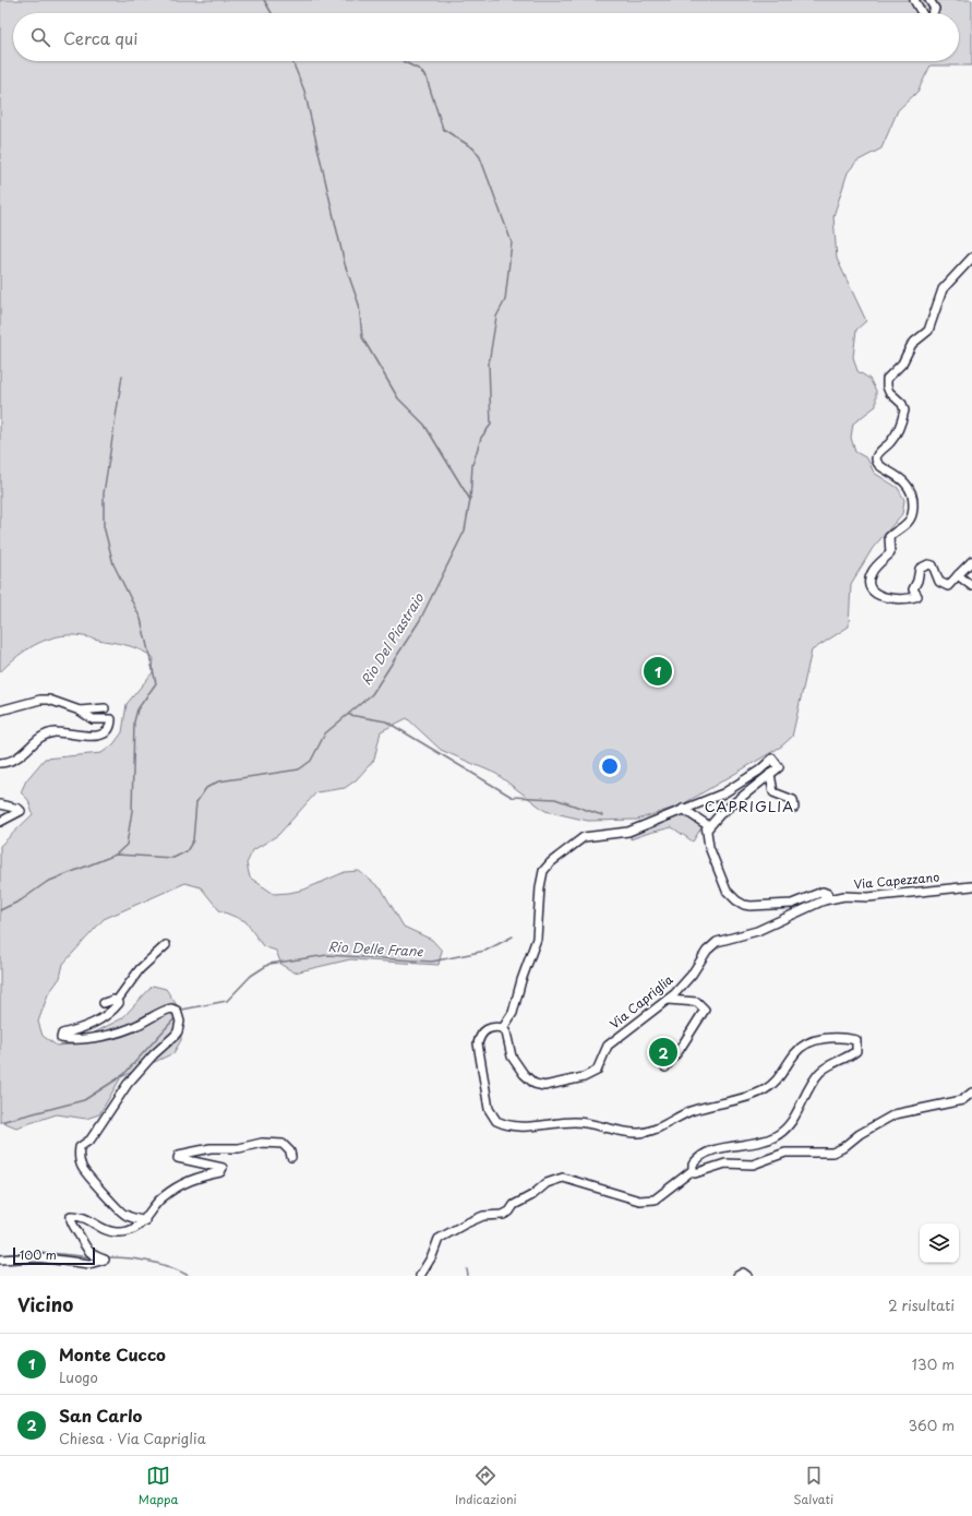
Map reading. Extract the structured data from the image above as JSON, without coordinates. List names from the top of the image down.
{
  "streets": {
    "street": ["Via Capezzano", "Via Capriglia"]
  },
  "crossings": [
    ["Via Capezzano", "Via Capriglia"]
  ],
  "districts": ["CAPRIGLIA"],
  "water": ["Rio Del Piastraio", "Rio Delle Frane"],
  "scale_bar": "100 m",
  "page": {
    "search": "Cerca qui",
    "pins": ["1", "2"],
    "scale": "100 m",
    "heading": ["Vicino", "2 risultati"],
    "list": [
      {
        "mark": "1",
        "name": "Monte Cucco",
        "note": "Luogo",
        "value": "130 m"
      },
      {
        "mark": "2",
        "name": "San Carlo",
        "note": "Chiesa · Via Capriglia",
        "value": "360 m"
      }
    ],
    "nav": ["Mappa", "Indicazioni", "Salvati"]
  }
}
